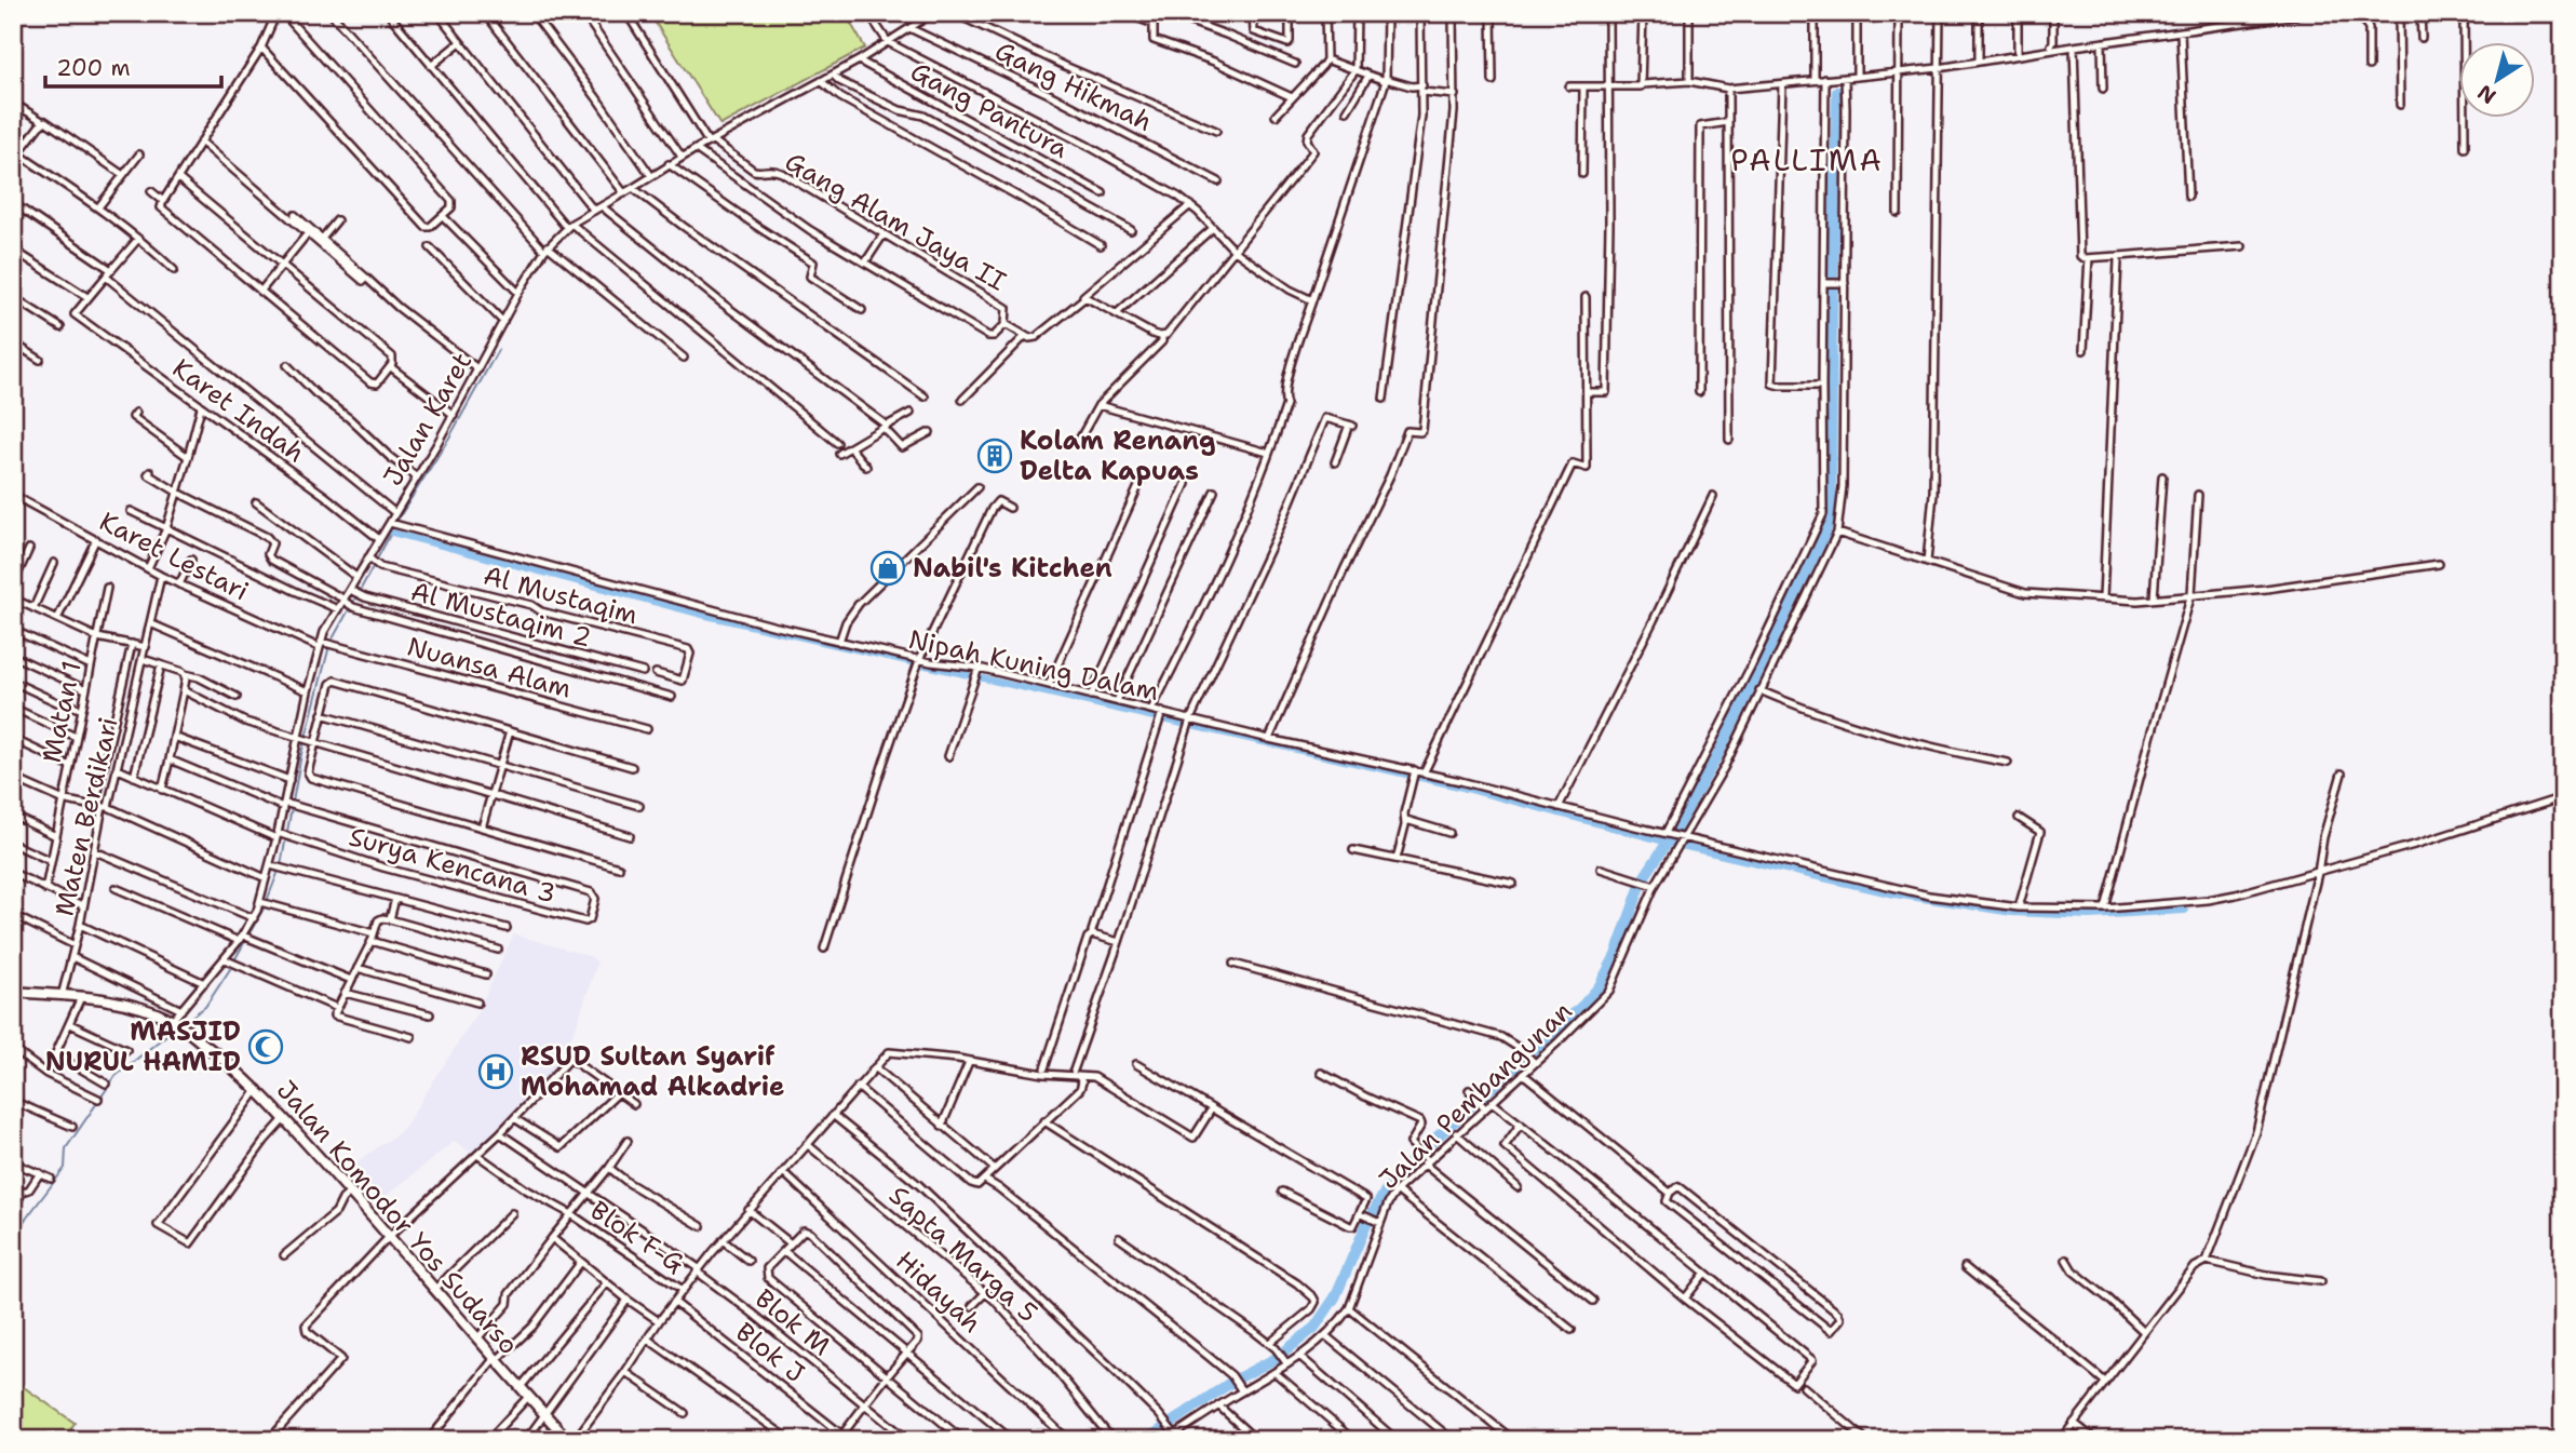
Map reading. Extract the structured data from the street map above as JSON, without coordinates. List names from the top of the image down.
{
  "streets": {
    "street": [
      "Gang Hikmah",
      "Gang Pantura",
      "Gang Alam Jaya II",
      "Karet Indah",
      "Jalan Karet",
      "Karet Lestari",
      "Al Mustaqim",
      "Al Mustaqim 2",
      "Nipah Kuning Dalam",
      "Nuansa Alam",
      "Matan 1",
      "Maten Berdikari",
      "Surya Kencana 3",
      "Jalan Pembangunan",
      "Jalan Komodor Yos Sudarso",
      "Blok F-G",
      "Sapta Marga 5",
      "Hidayah",
      "Blok M",
      "Blok J"
    ]
  },
  "crossings": [
    ["Gang Hikmah", "Jalan Karet"],
    ["Gang Pantura", "Jalan Karet"],
    ["Gang Alam Jaya II", "Jalan Karet"],
    ["Karet Indah", "Jalan Karet"],
    ["Jalan Karet", "Karet Lestari"],
    ["Jalan Karet", "Al Mustaqim"],
    ["Jalan Karet", "Al Mustaqim 2"],
    ["Jalan Karet", "Nipah Kuning Dalam"],
    ["Jalan Karet", "Nuansa Alam"],
    ["Jalan Karet", "Surya Kencana 3"],
    ["Jalan Karet", "Jalan Komodor Yos Sudarso"],
    ["Karet Lestari", "Nuansa Alam"],
    ["Karet Lestari", "Maten Berdikari"],
    ["Nipah Kuning Dalam", "Jalan Pembangunan"],
    ["Maten Berdikari", "Surya Kencana 3"],
    ["Maten Berdikari", "Jalan Komodor Yos Sudarso"]
  ],
  "districts": ["PALLIMA"],
  "places": {
    "building": ["Kolam Renang Delta Kapuas"],
    "shop": ["Nabil's Kitchen"],
    "mosque": ["MASJID NURUL HAMID"],
    "hospital": ["RSUD Sultan Syarif Mohamad Alkadrie"]
  },
  "scale_bar": "200 m",
  "north": "bottom left"
}
